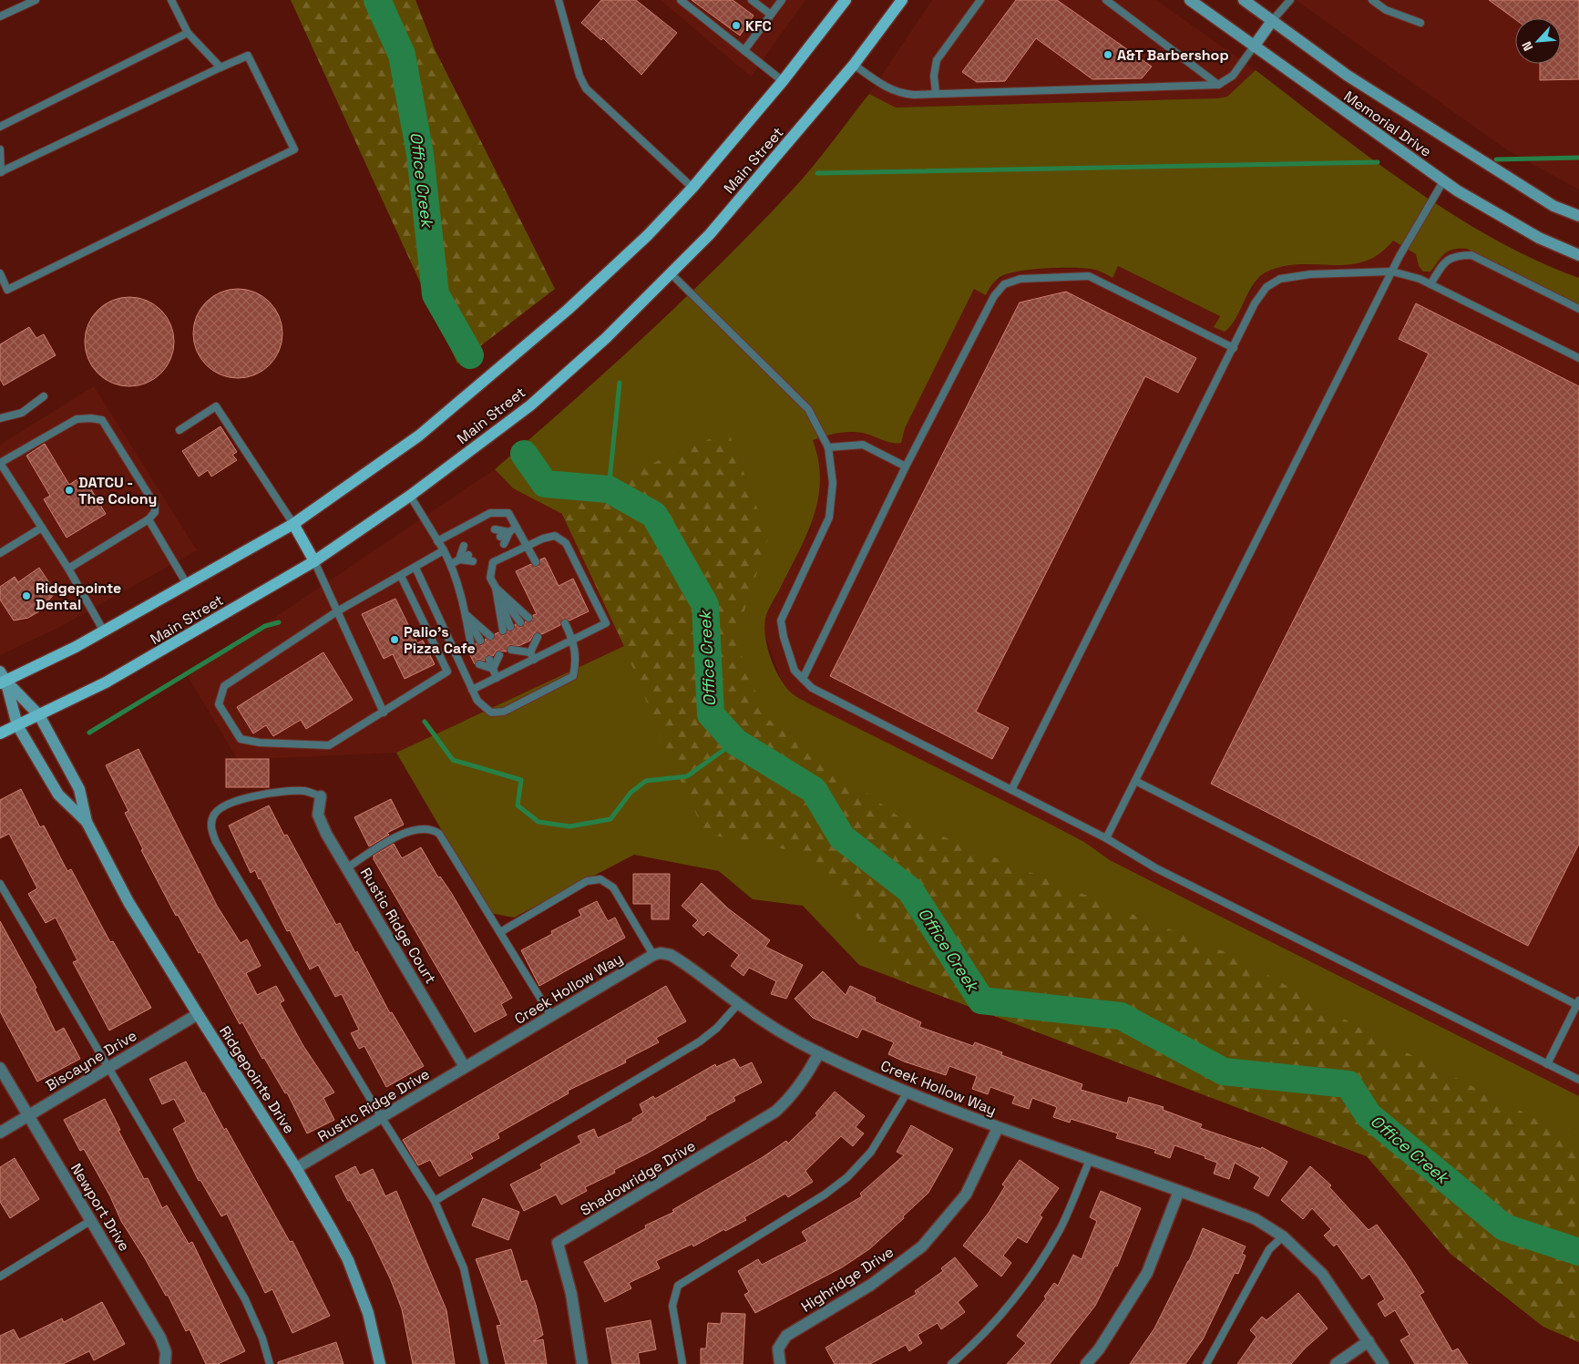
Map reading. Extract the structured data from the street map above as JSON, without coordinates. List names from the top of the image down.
{
  "streets": {
    "main road": ["Main Street"],
    "street": [
      "Memorial Drive",
      "Rustic Ridge Court",
      "Creek Hollow Way",
      "Biscayne Drive",
      "Ridgepointe Drive",
      "Rustic Ridge Drive",
      "Shadowridge Drive",
      "Newport Drive",
      "Highridge Drive"
    ]
  },
  "crossings": [
    ["Main Street", "Ridgepointe Drive"],
    ["Rustic Ridge Court", "Creek Hollow Way"],
    ["Rustic Ridge Court", "Rustic Ridge Drive"],
    ["Creek Hollow Way", "Rustic Ridge Drive"],
    ["Creek Hollow Way", "Shadowridge Drive"],
    ["Creek Hollow Way", "Highridge Drive"],
    ["Biscayne Drive", "Ridgepointe Drive"],
    ["Biscayne Drive", "Newport Drive"],
    ["Ridgepointe Drive", "Rustic Ridge Drive"]
  ],
  "water": ["Office Creek"],
  "places": [
    "KFC",
    "A&T Barbershop",
    "DATCU - The Colony",
    "Ridgepointe Dental",
    "Palio's Pizza Cafe"
  ],
  "north": "bottom left"
}
